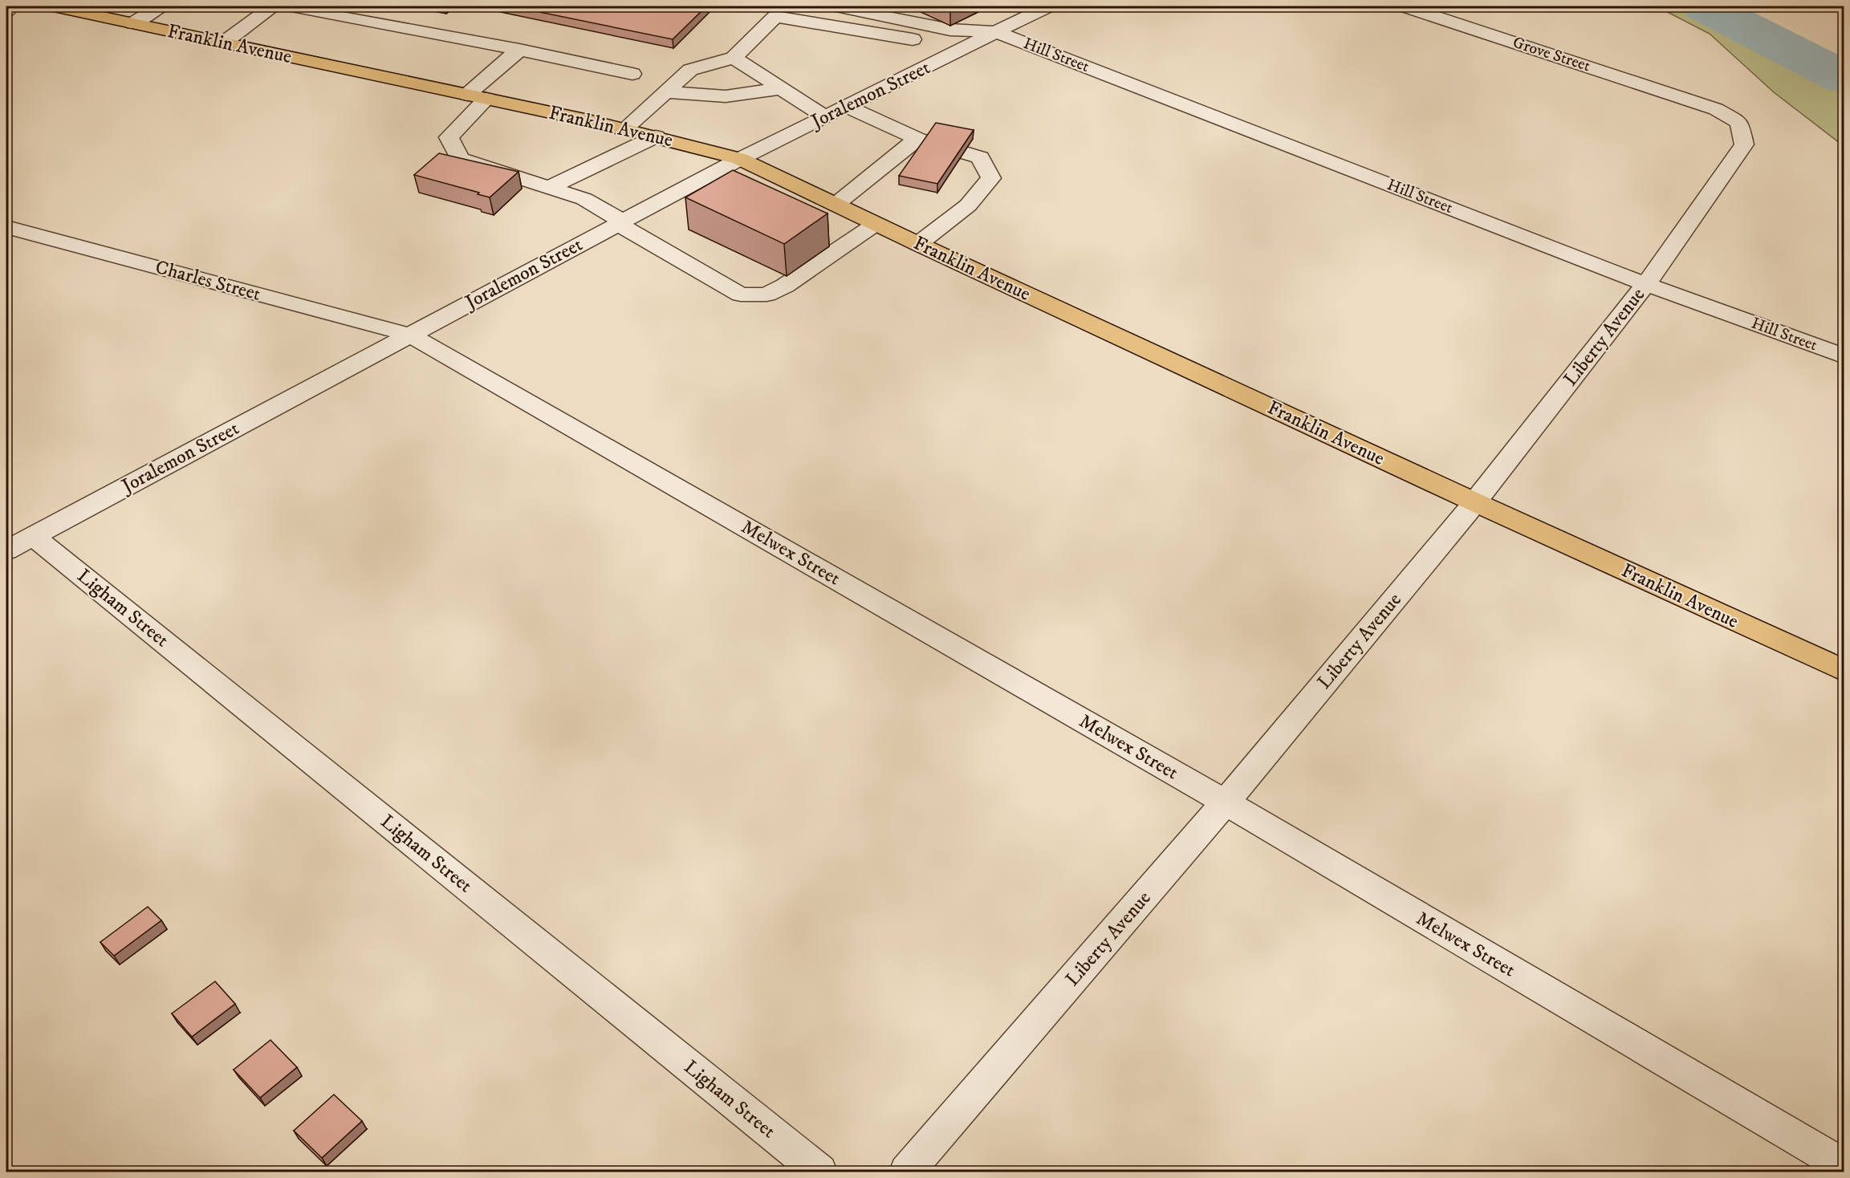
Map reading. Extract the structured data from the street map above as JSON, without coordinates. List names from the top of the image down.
{
  "streets": {
    "main road": ["Franklin Avenue"],
    "street": [
      "Grove Street",
      "Hill Street",
      "Joralemon Street",
      "Charles Street",
      "Liberty Avenue",
      "Melwex Street",
      "Ligham Street"
    ]
  },
  "crossings": [
    ["Franklin Avenue", "Joralemon Street"],
    ["Franklin Avenue", "Liberty Avenue"],
    ["Grove Street", "Liberty Avenue"],
    ["Hill Street", "Joralemon Street"],
    ["Hill Street", "Liberty Avenue"],
    ["Joralemon Street", "Charles Street"],
    ["Joralemon Street", "Melwex Street"],
    ["Joralemon Street", "Ligham Street"],
    ["Charles Street", "Melwex Street"],
    ["Liberty Avenue", "Melwex Street"]
  ]
}
